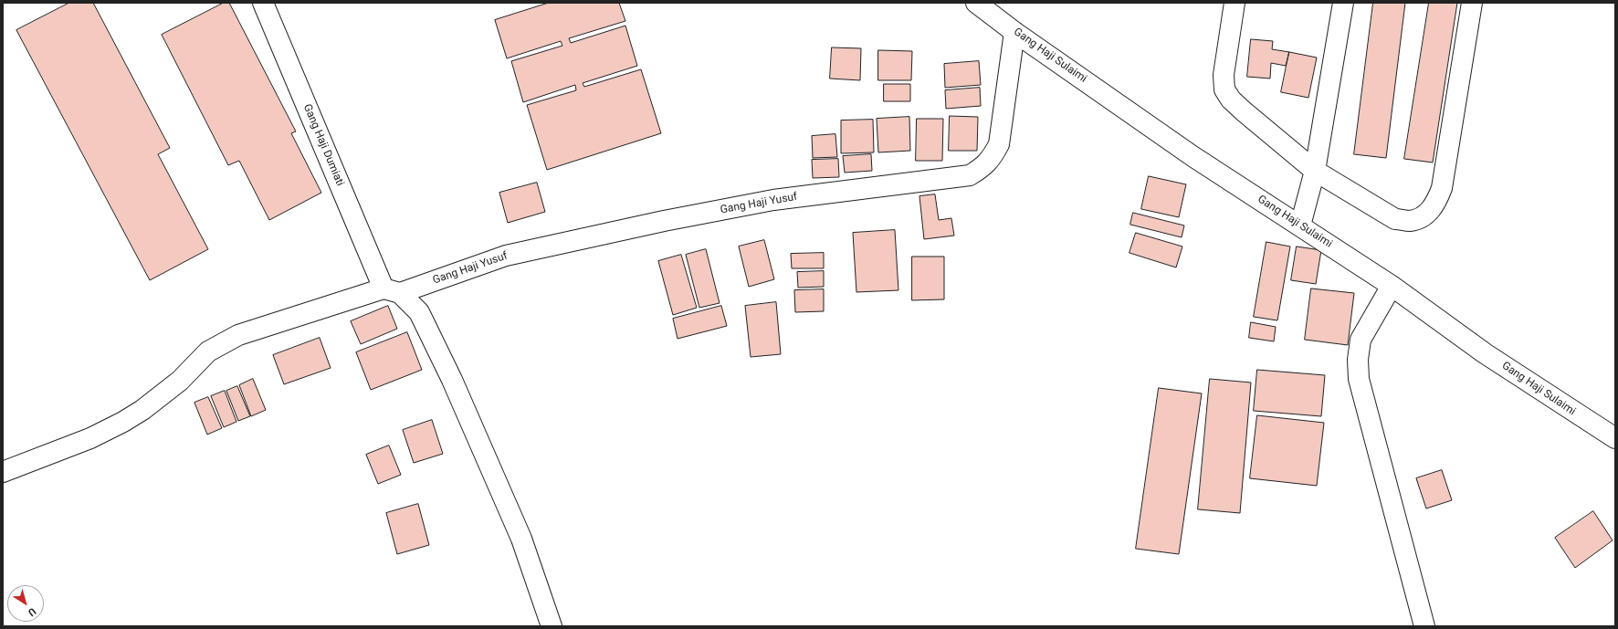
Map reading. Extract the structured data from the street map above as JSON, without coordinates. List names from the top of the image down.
{
  "streets": {
    "street": ["Gang Haji Sulaimi", "Gang Haji Dumiati", "Gang Haji Yusuf"]
  },
  "crossings": [
    ["Gang Haji Sulaimi", "Gang Haji Yusuf"],
    ["Gang Haji Dumiati", "Gang Haji Yusuf"]
  ],
  "north": "bottom right"
}
